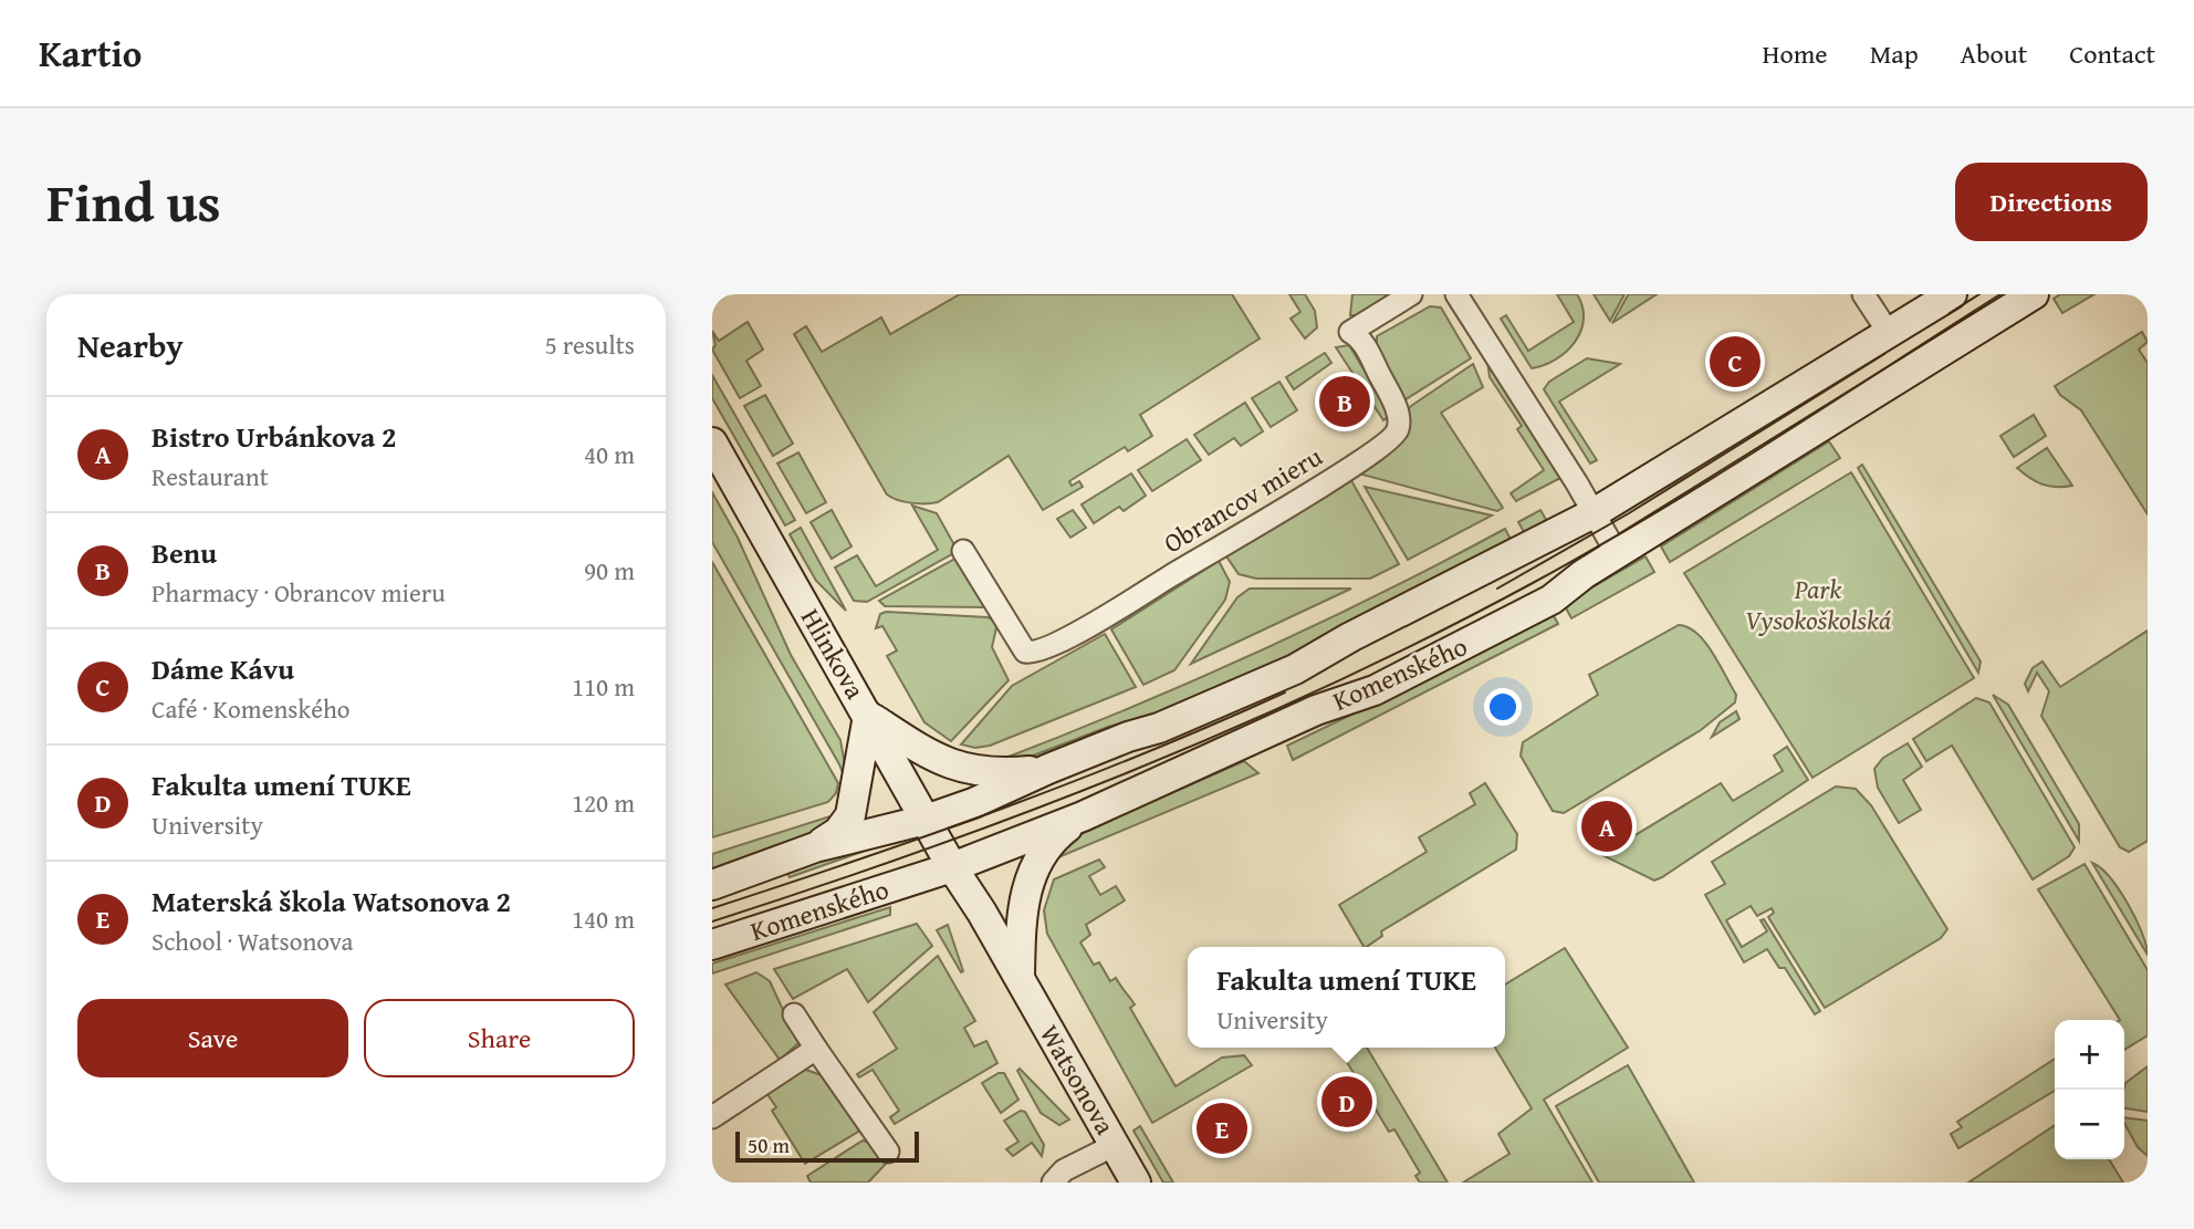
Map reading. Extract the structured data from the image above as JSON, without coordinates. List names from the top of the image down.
{
  "streets": {
    "street": [
      "Obrancov mieru",
      "Hlinkova",
      "Komenského",
      "Watsonova"
    ]
  },
  "crossings": [
    ["Hlinkova", "Komenského"],
    ["Hlinkova", "Watsonova"],
    ["Komenského", "Watsonova"]
  ],
  "parks": ["Park Vysokoškolská"],
  "scale_bar": "50 m",
  "page": {
    "header": "Kartio",
    "nav": [
      "Home",
      "Map",
      "About",
      "Contact"
    ],
    "title": "Find us",
    "buttons": [
      "Directions",
      ["Save", "Share"]
    ],
    "heading": ["Nearby", "5 results"],
    "pins": [
      "C",
      "B",
      "A",
      "D",
      "E"
    ],
    "list": [
      {
        "mark": "A",
        "name": "Bistro Urbánkova 2",
        "note": "Restaurant",
        "value": "40 m"
      },
      {
        "mark": "B",
        "name": "Benu",
        "note": "Pharmacy · Obrancov mieru",
        "value": "90 m"
      },
      {
        "mark": "C",
        "name": "Dáme Kávu",
        "note": "Café · Komenského",
        "value": "110 m"
      },
      {
        "mark": "D",
        "name": "Fakulta umení TUKE",
        "note": "University",
        "value": "120 m"
      },
      {
        "mark": "E",
        "name": "Materská škola Watsonova 2",
        "note": "School · Watsonova",
        "value": "140 m"
      }
    ],
    "popup": ["Fakulta umení TUKE", "University"],
    "map_buttons": ["+", "−"],
    "scale": "50 m"
  }
}
